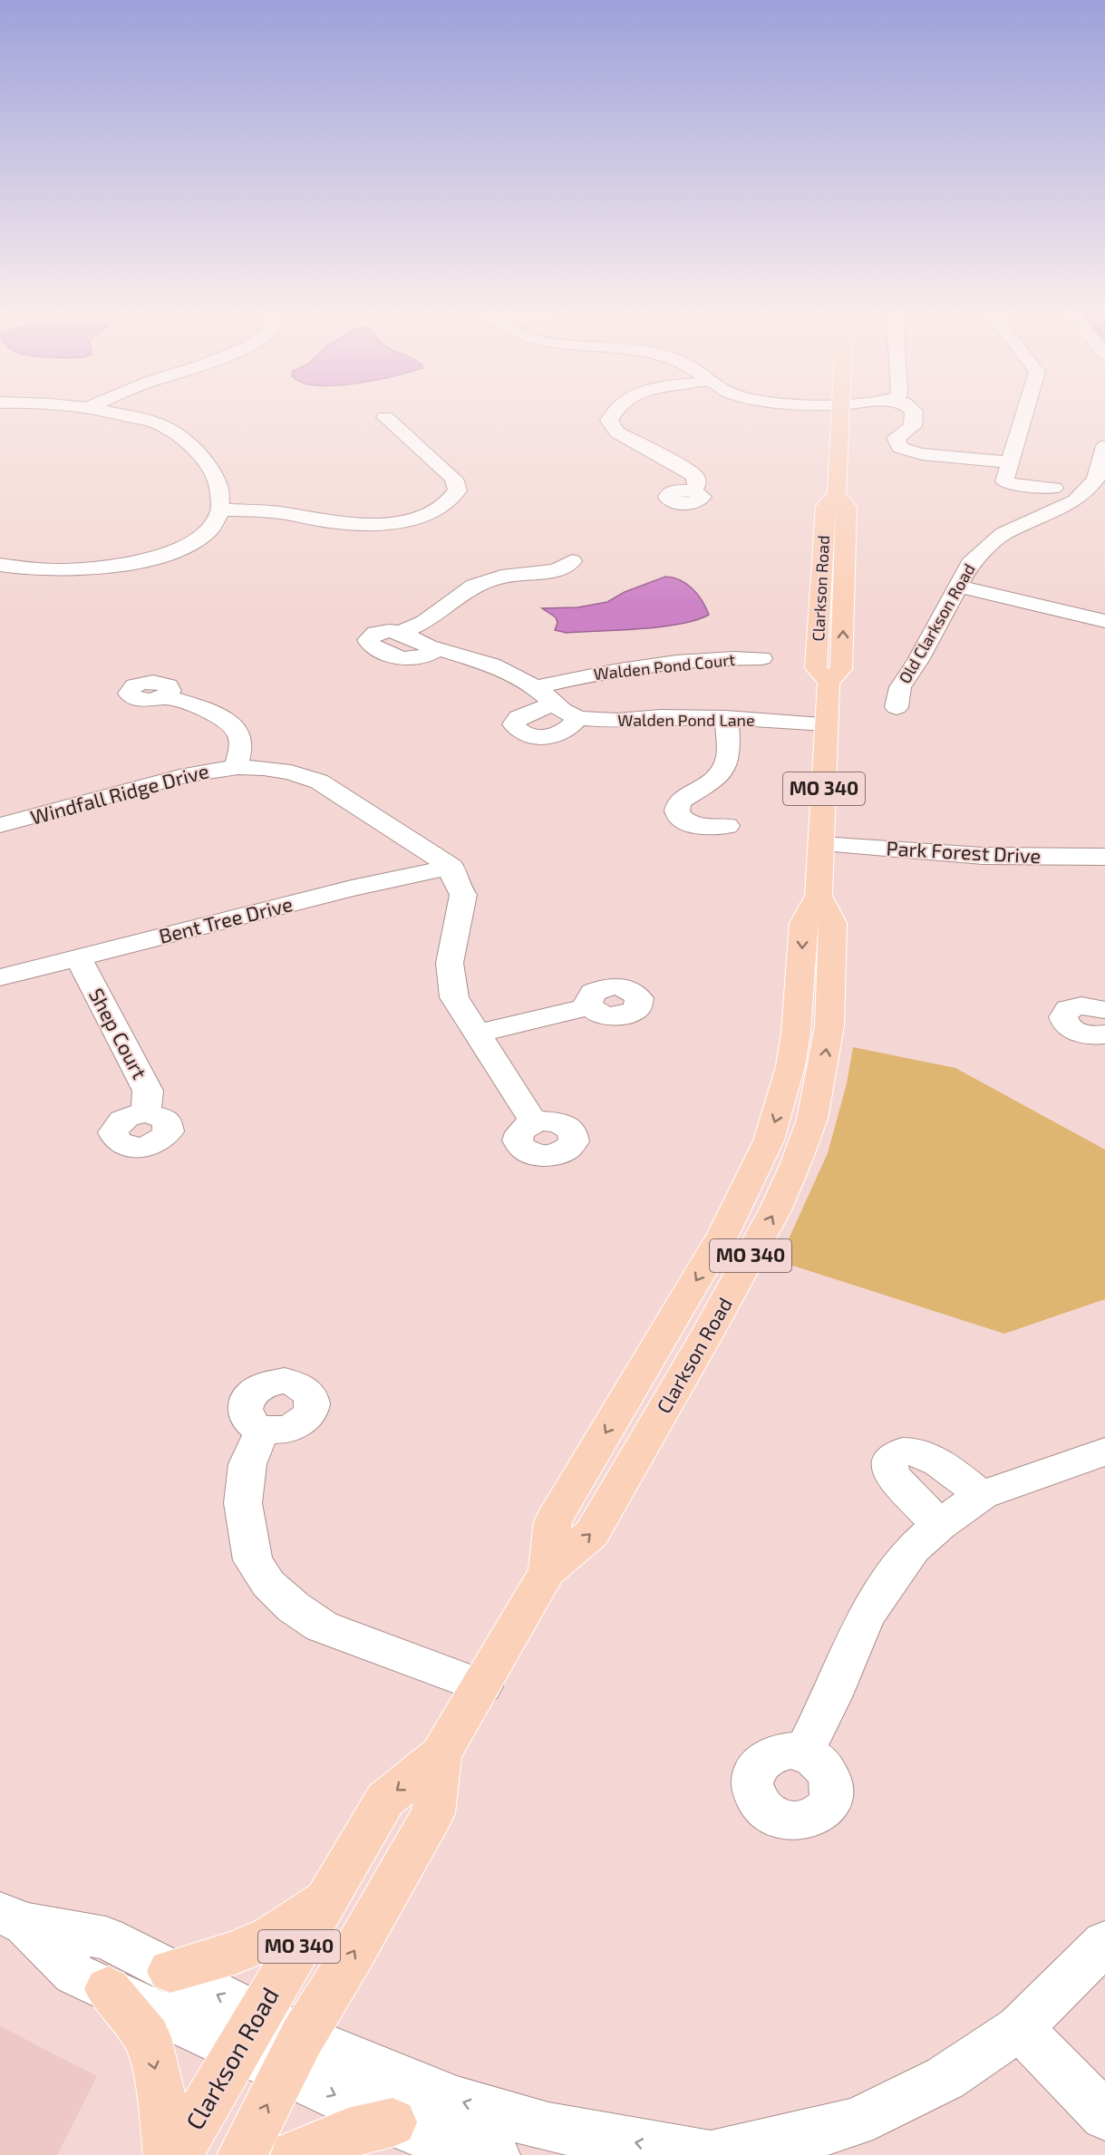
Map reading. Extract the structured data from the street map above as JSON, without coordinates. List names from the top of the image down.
{
  "streets": {
    "main road": ["Clarkson Road", "MO 340"],
    "street": [
      "Old Clarkson Road",
      "Walden Pond Court",
      "Walden Pond Lane",
      "Windfall Ridge Drive",
      "Park Forest Drive",
      "Bent Tree Drive",
      "Shep Court"
    ]
  },
  "crossings": [
    ["Clarkson Road", "Walden Pond Lane"],
    ["Clarkson Road", "Park Forest Drive"],
    ["Walden Pond Court", "Walden Pond Lane"],
    ["Windfall Ridge Drive", "Bent Tree Drive"],
    ["Bent Tree Drive", "Shep Court"]
  ]
}
